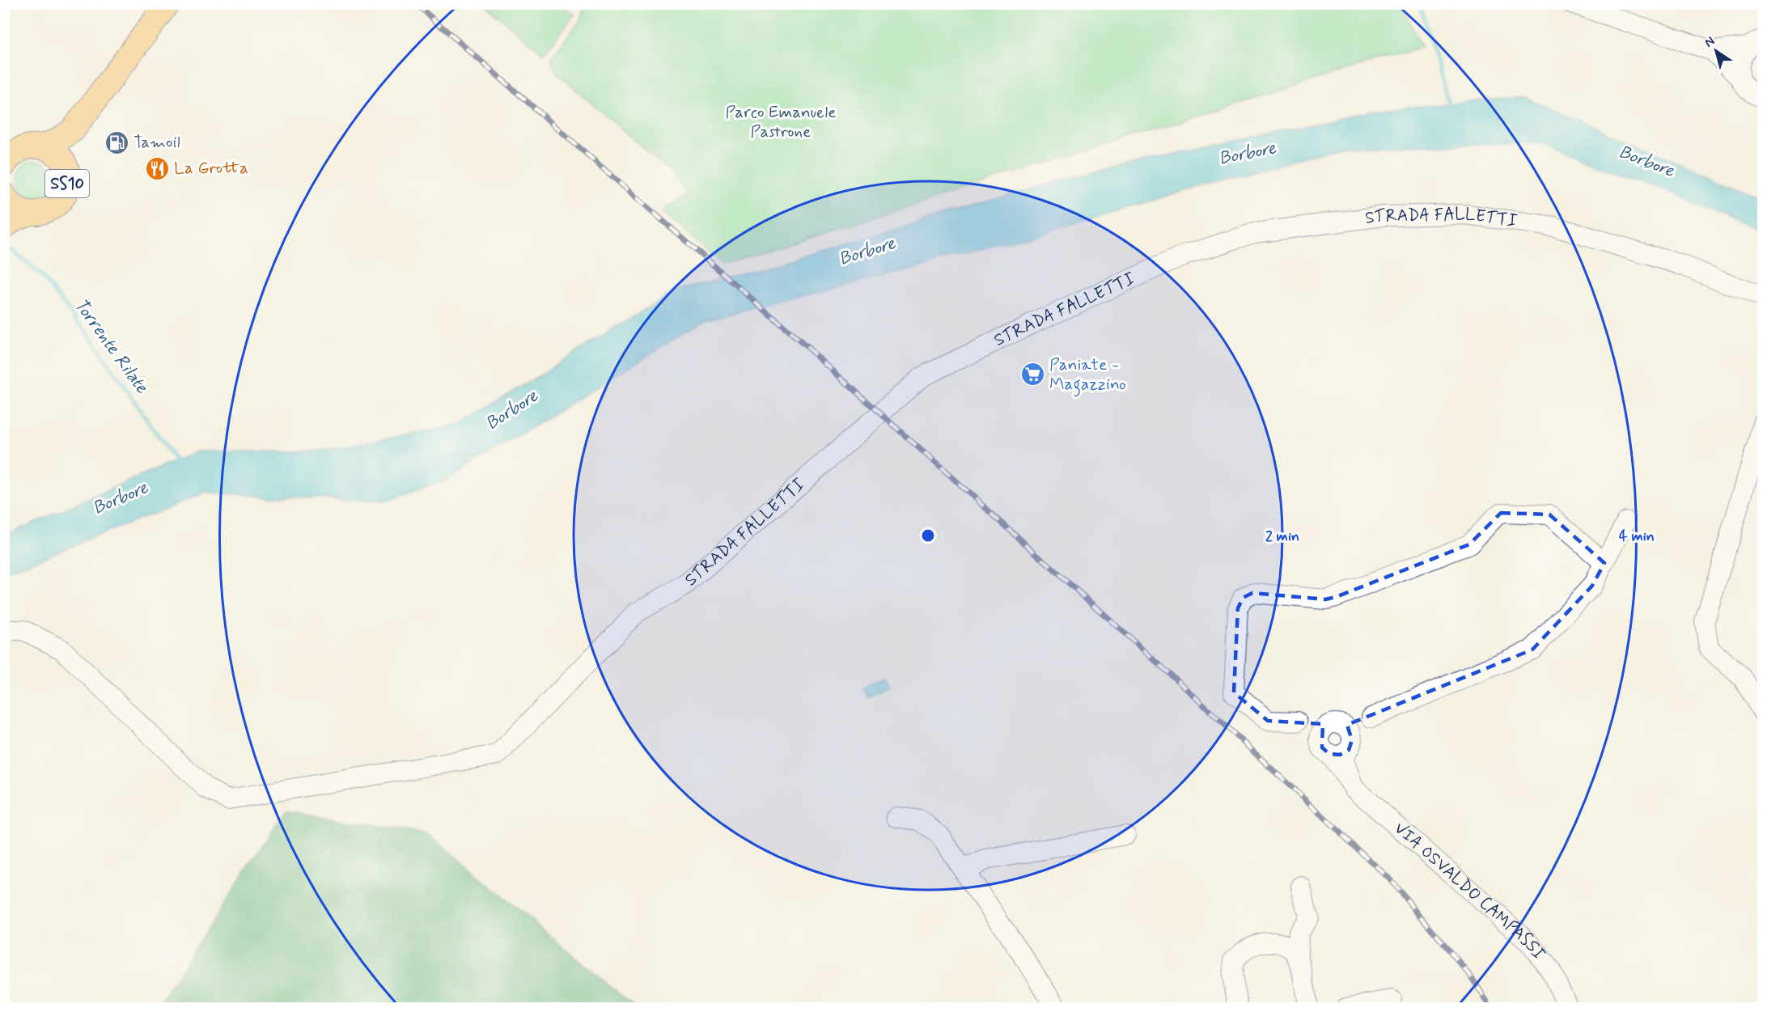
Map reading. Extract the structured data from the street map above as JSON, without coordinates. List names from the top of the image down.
{
  "streets": {
    "main road": ["SS10"],
    "street": ["STRADA FALLETTI", "VIA OSVALDO CAMPASSI"]
  },
  "water": ["Borbore", "Torrente Rilate"],
  "parks": ["Parco Emanuele Pastrone"],
  "places": {
    "fuel station": ["Tamoil"],
    "restaurant": ["La Grotta"],
    "supermarket": ["Paniate - Magazzino"]
  },
  "north": "top left",
  "rings": ["2 min", "4 min"]
}
